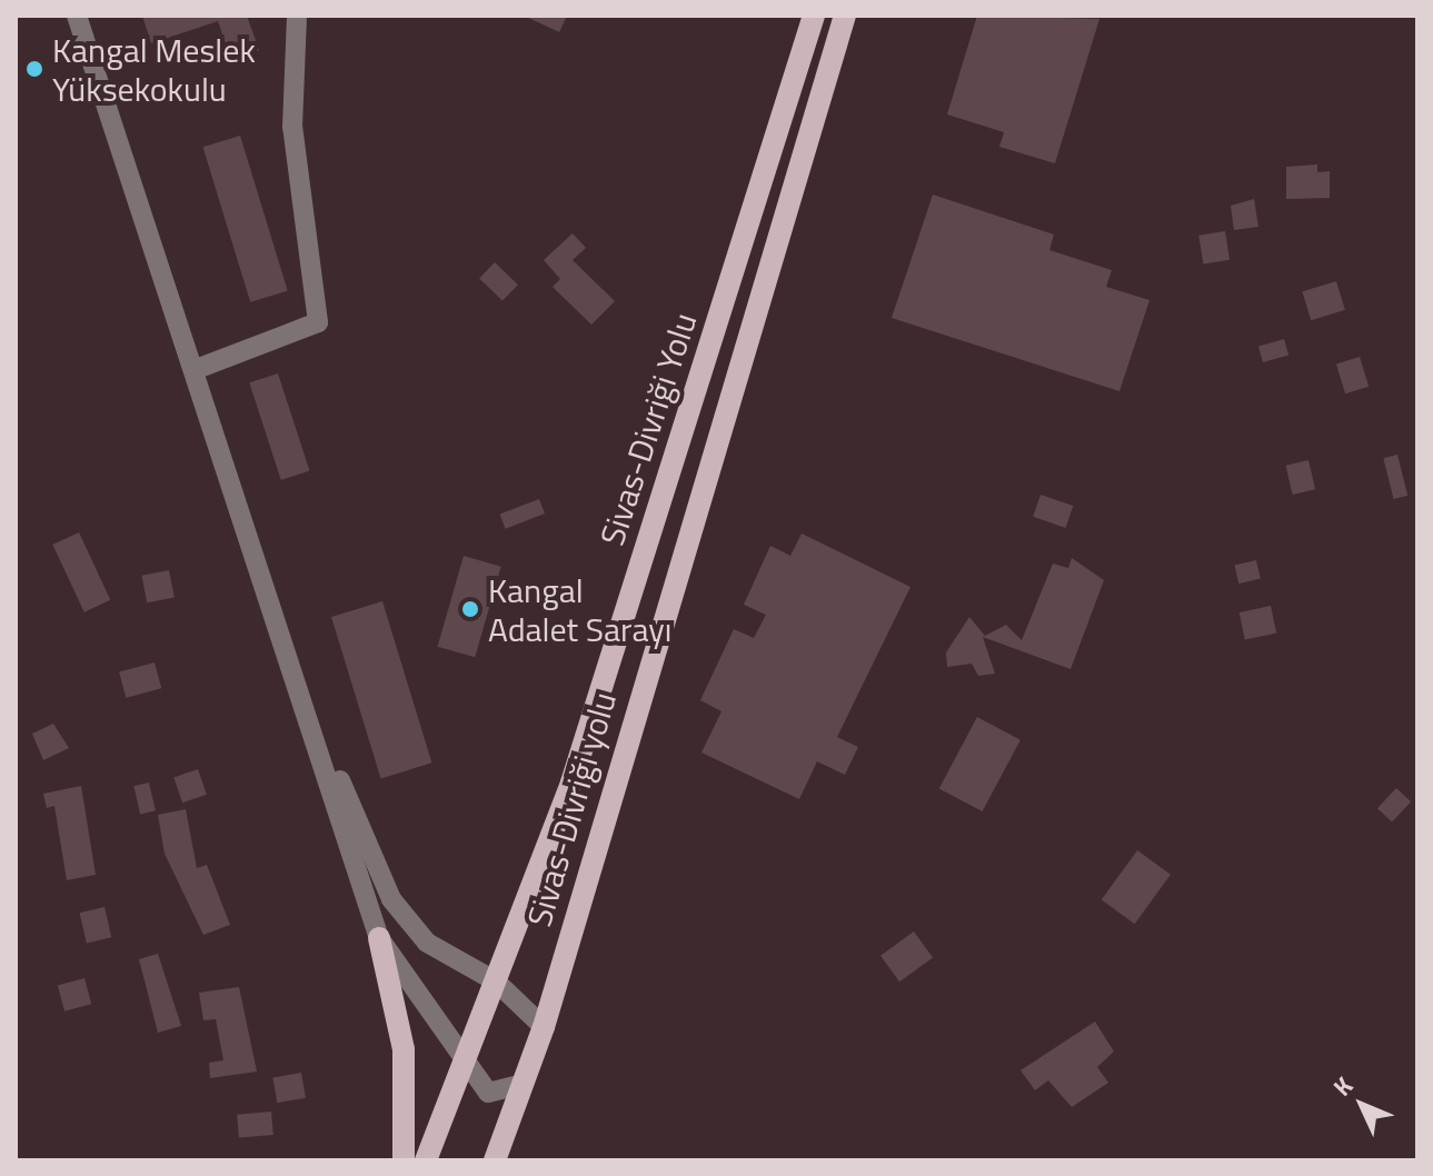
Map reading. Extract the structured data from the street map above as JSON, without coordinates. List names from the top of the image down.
{
  "streets": {
    "main road": ["Sivas-Divriği Yolu", "Sivas-Divriği yolu"]
  },
  "places": ["Kangal Meslek Yüksekokulu", "Kangal Adalet Sarayı"],
  "north": "top left"
}
